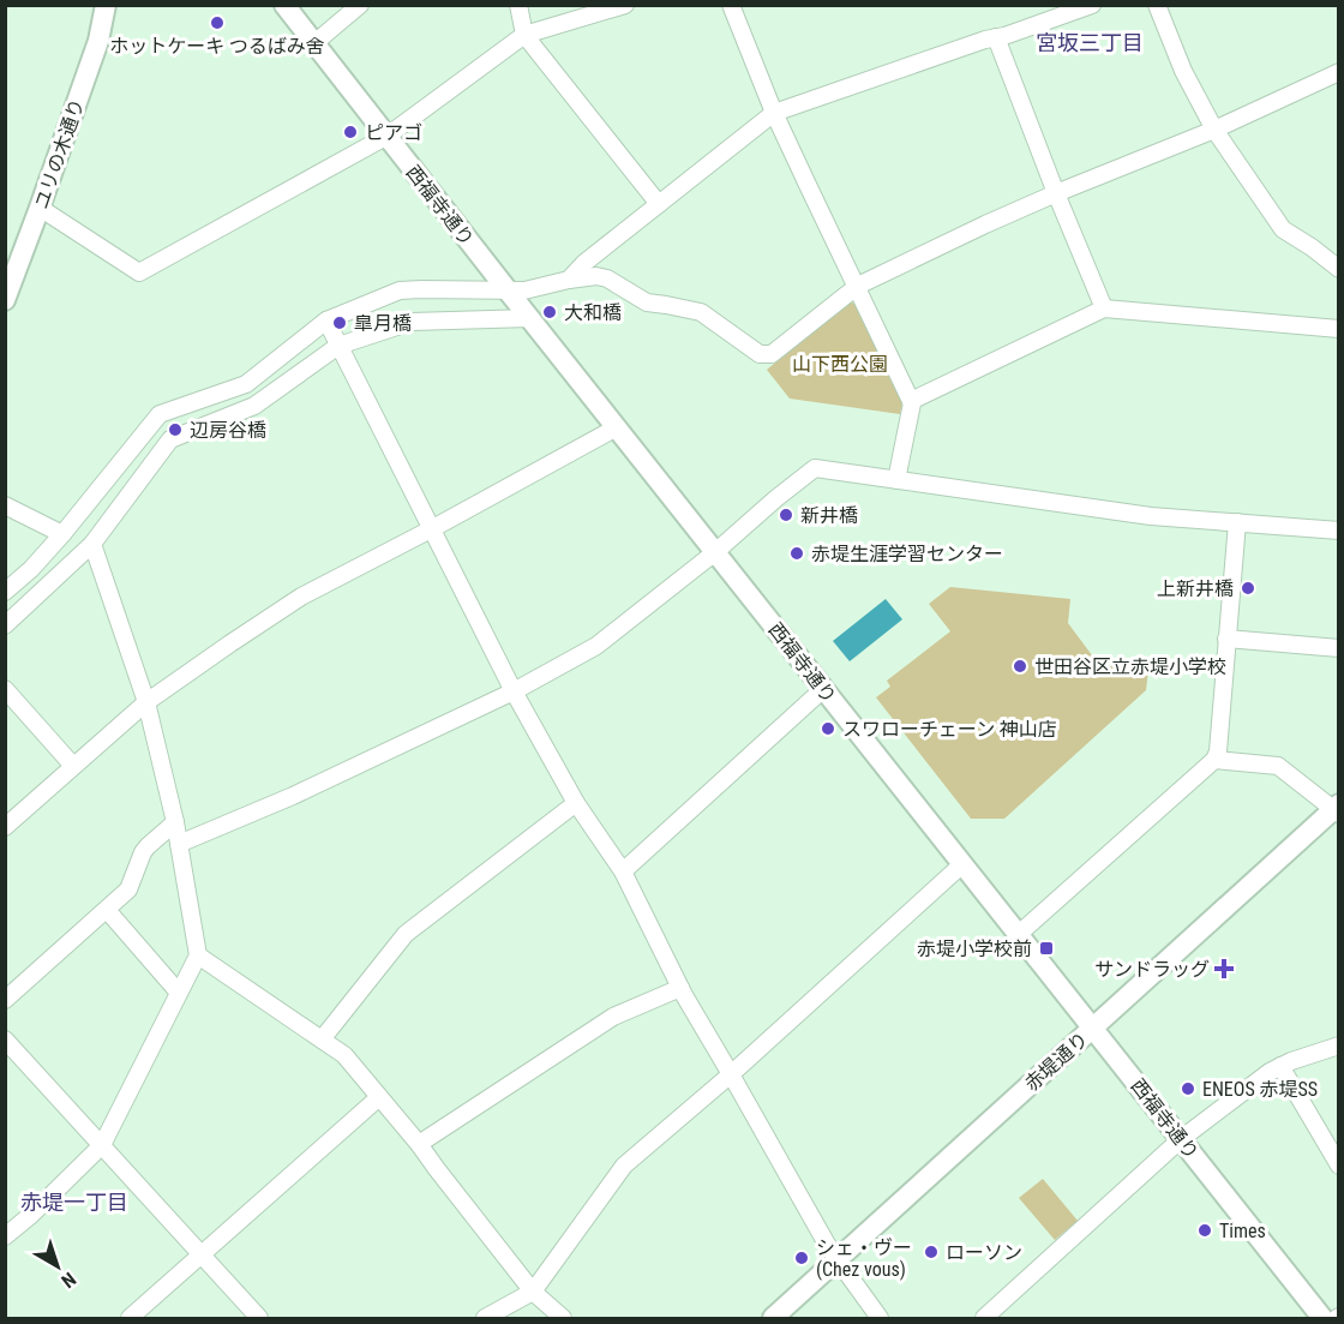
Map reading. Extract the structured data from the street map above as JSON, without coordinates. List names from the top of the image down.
{
  "streets": {
    "street": ["ユリの木通り", "西福寺通り", "赤堤通り"]
  },
  "crossings": [
    ["西福寺通り", "赤堤通り"]
  ],
  "districts": ["宮坂三丁目", "赤堤一丁目"],
  "parks": ["山下西公園"],
  "places": {
    "other": [
      "ホットケーキ つるばみ舍",
      "ピアゴ",
      "大和橋",
      "皐月橋",
      "辺房谷橋",
      "新井橋",
      "赤堤生涯学習センター",
      "上新井橋",
      "世田谷区立赤堤小学校",
      "スワローチェーン 神山店",
      "ENEOS 赤堤SS",
      "Times",
      "ローソン",
      "シェ・ヴー (Chez vous)"
    ],
    "transit": ["赤堤小学校前"],
    "health": ["サンドラッグ"]
  },
  "north": "bottom right"
}
